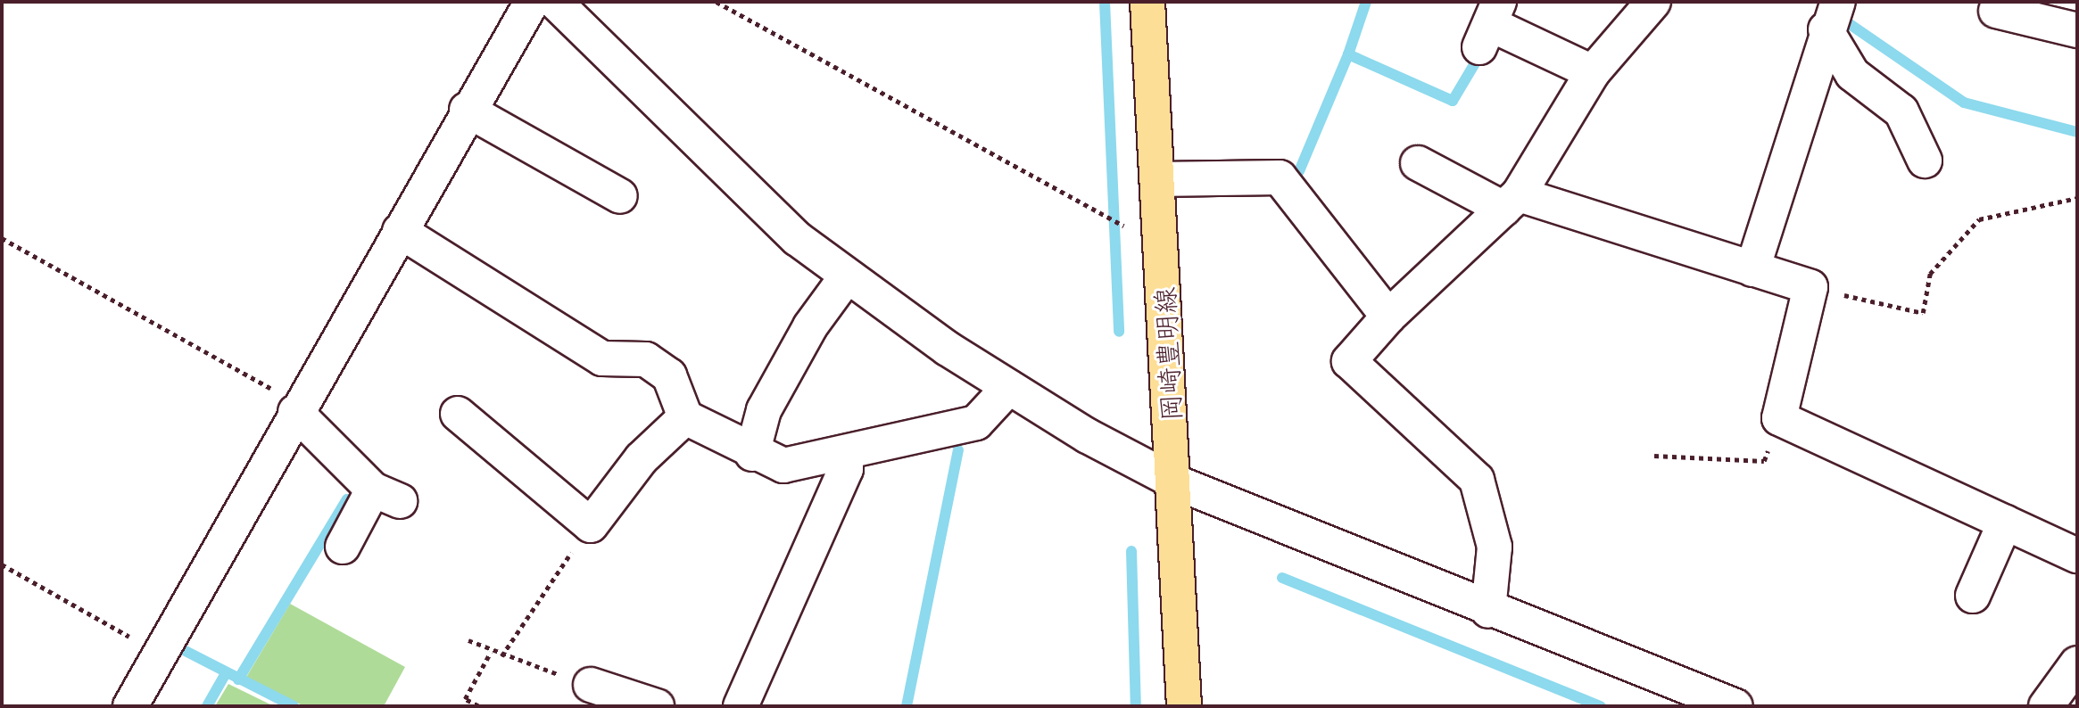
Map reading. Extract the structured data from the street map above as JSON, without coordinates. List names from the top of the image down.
{
  "streets": {
    "main road": ["岡崎豊明線"]
  }
}
